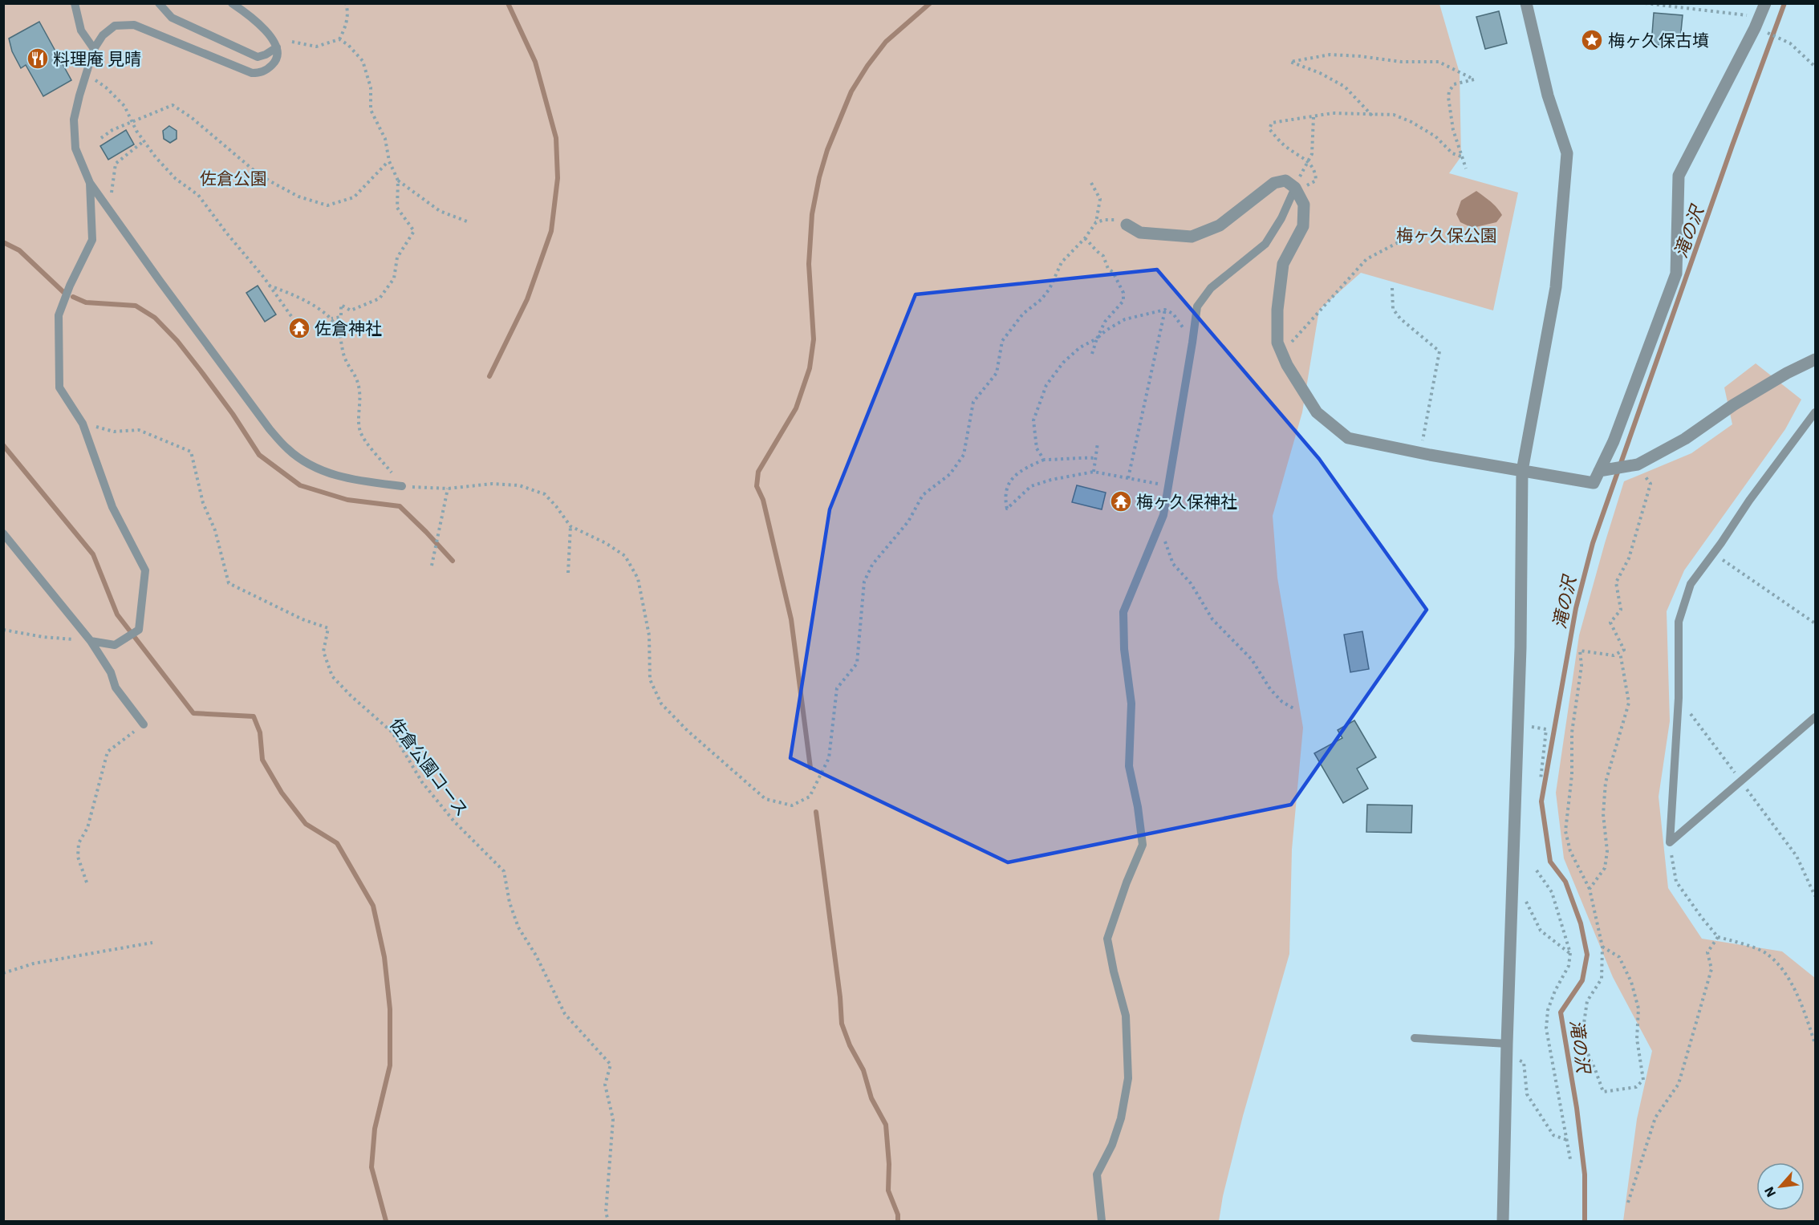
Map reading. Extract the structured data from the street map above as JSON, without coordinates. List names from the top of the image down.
{
  "streets": {
    "path": ["佐倉公園コース"]
  },
  "water": ["滝の沢"],
  "parks": ["佐倉公園", "梅ヶ久保公園"],
  "places": {
    "place": ["梅ヶ久保古墳"],
    "restaurant": ["料理庵 見晴"],
    "temple": ["佐倉神社", "梅ヶ久保神社"]
  },
  "north": "bottom left"
}
